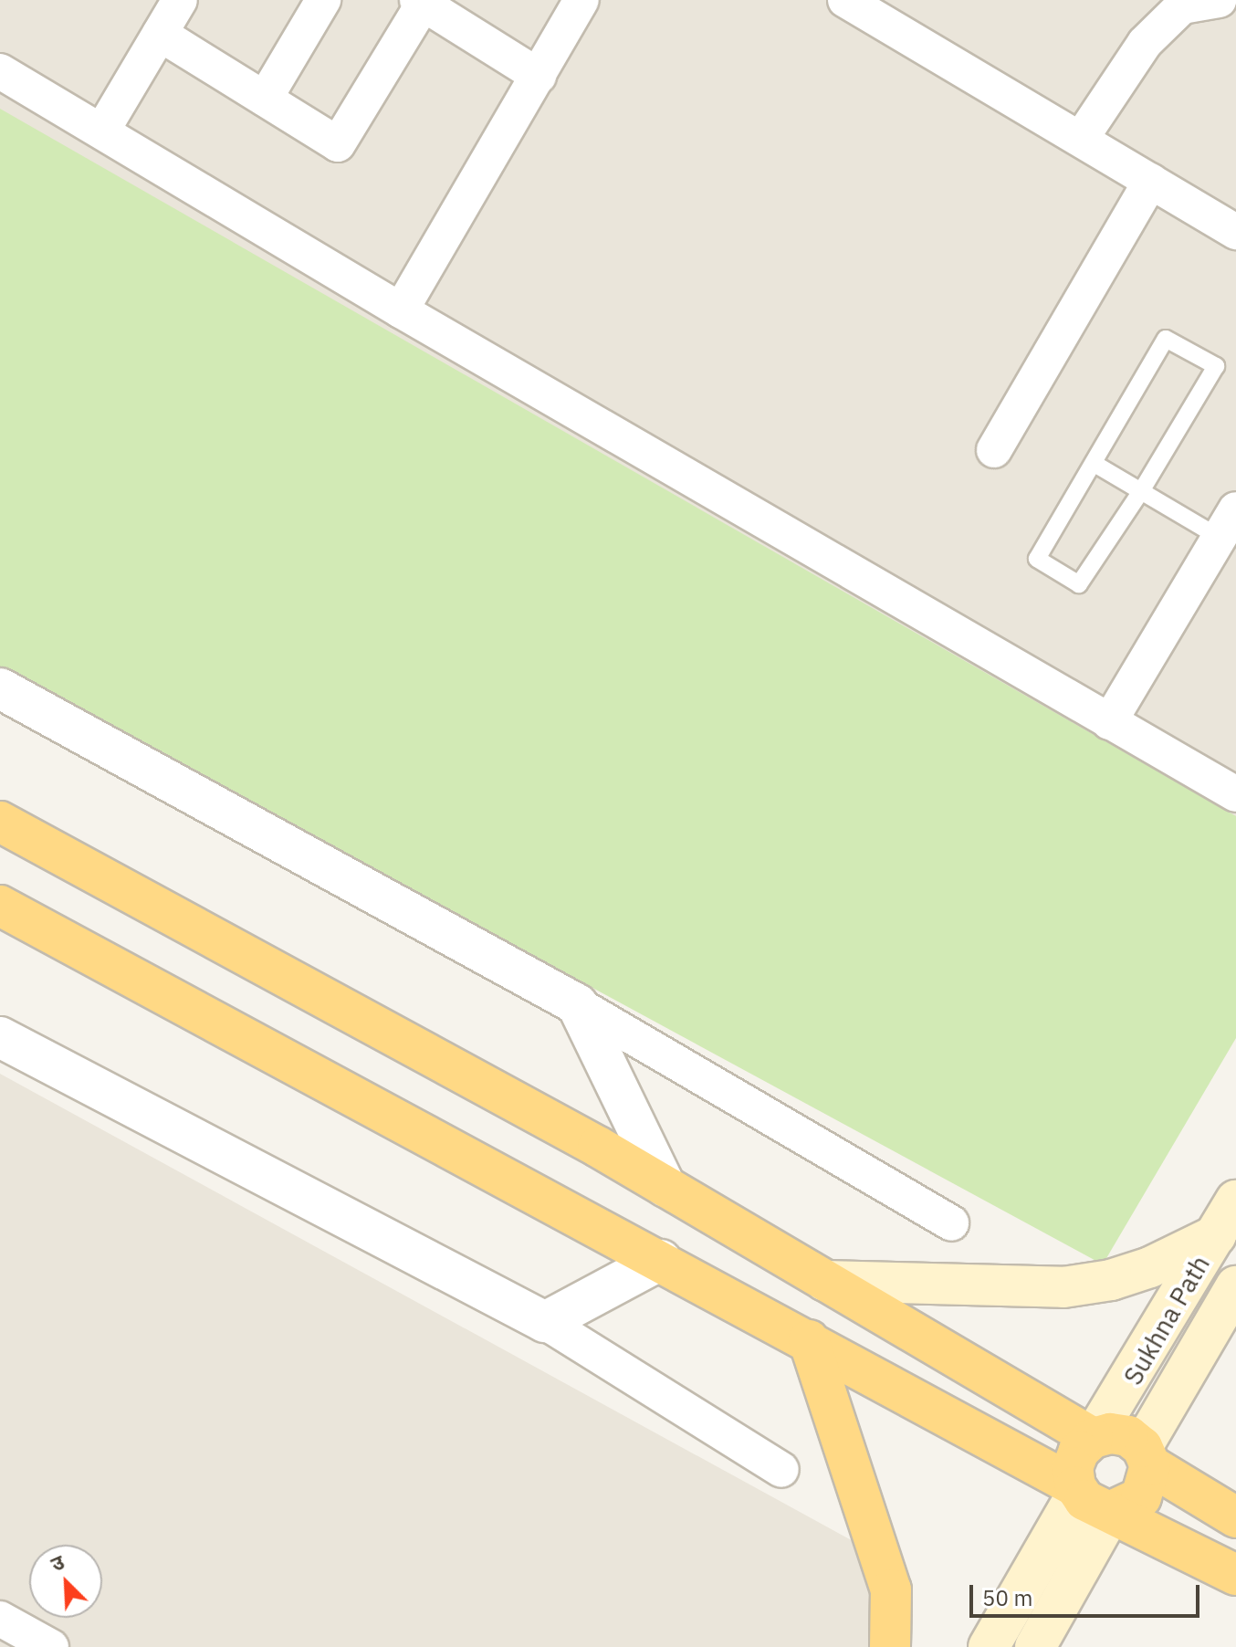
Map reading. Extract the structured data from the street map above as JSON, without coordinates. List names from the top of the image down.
{
  "streets": {
    "main road": ["Sukhna Path"]
  },
  "scale_bar": "50 m",
  "north": "top left"
}
